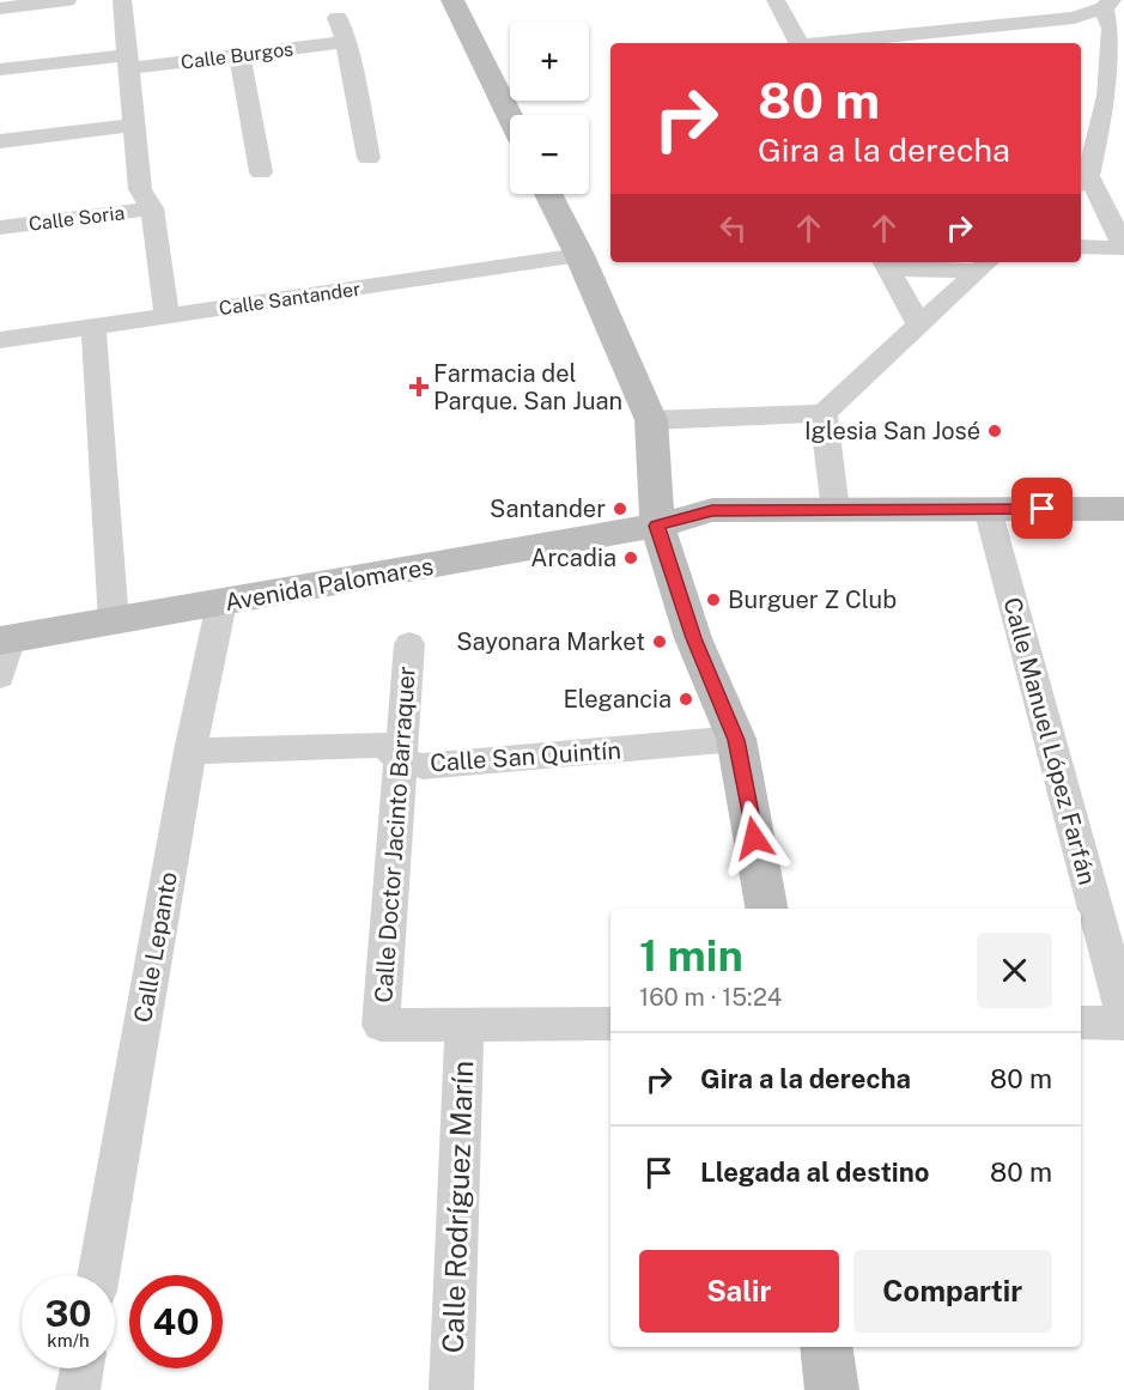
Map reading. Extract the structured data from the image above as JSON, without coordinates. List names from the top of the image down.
{
  "streets": {
    "street": [
      "Calle Burgos",
      "Calle Soria",
      "Calle Santander",
      "Avenida Palomares",
      "Calle Manuel López Farfán",
      "Calle San Quintín",
      "Calle Doctor Jacinto Barraquer",
      "Calle Lepanto",
      "Calle Rodríguez Marín"
    ]
  },
  "crossings": [
    ["Avenida Palomares", "Calle Manuel López Farfán"],
    ["Avenida Palomares", "Calle Lepanto"],
    ["Calle San Quintín", "Calle Doctor Jacinto Barraquer"],
    ["Calle San Quintín", "Calle Lepanto"],
    ["Calle Doctor Jacinto Barraquer", "Calle Rodríguez Marín"]
  ],
  "places": {
    "health": ["Farmacia del Parque. San Juan"],
    "other": [
      "Iglesia San José",
      "Santander",
      "Arcadia",
      "Burguer Z Club",
      "Sayonara Market",
      "Elegancia"
    ]
  },
  "page": {
    "map_buttons": ["+", "−"],
    "turn": ["80 m", "Gira a la derecha"],
    "heading": ["1 min", "160 m · 15:24"],
    "list": [
      {
        "name": "Gira a la derecha",
        "value": "80 m"
      },
      {
        "name": "Llegada al destino",
        "value": "80 m"
      }
    ],
    "buttons": ["Salir", "Compartir"],
    "speed": "30 km/h",
    "limit": "40"
  }
}
